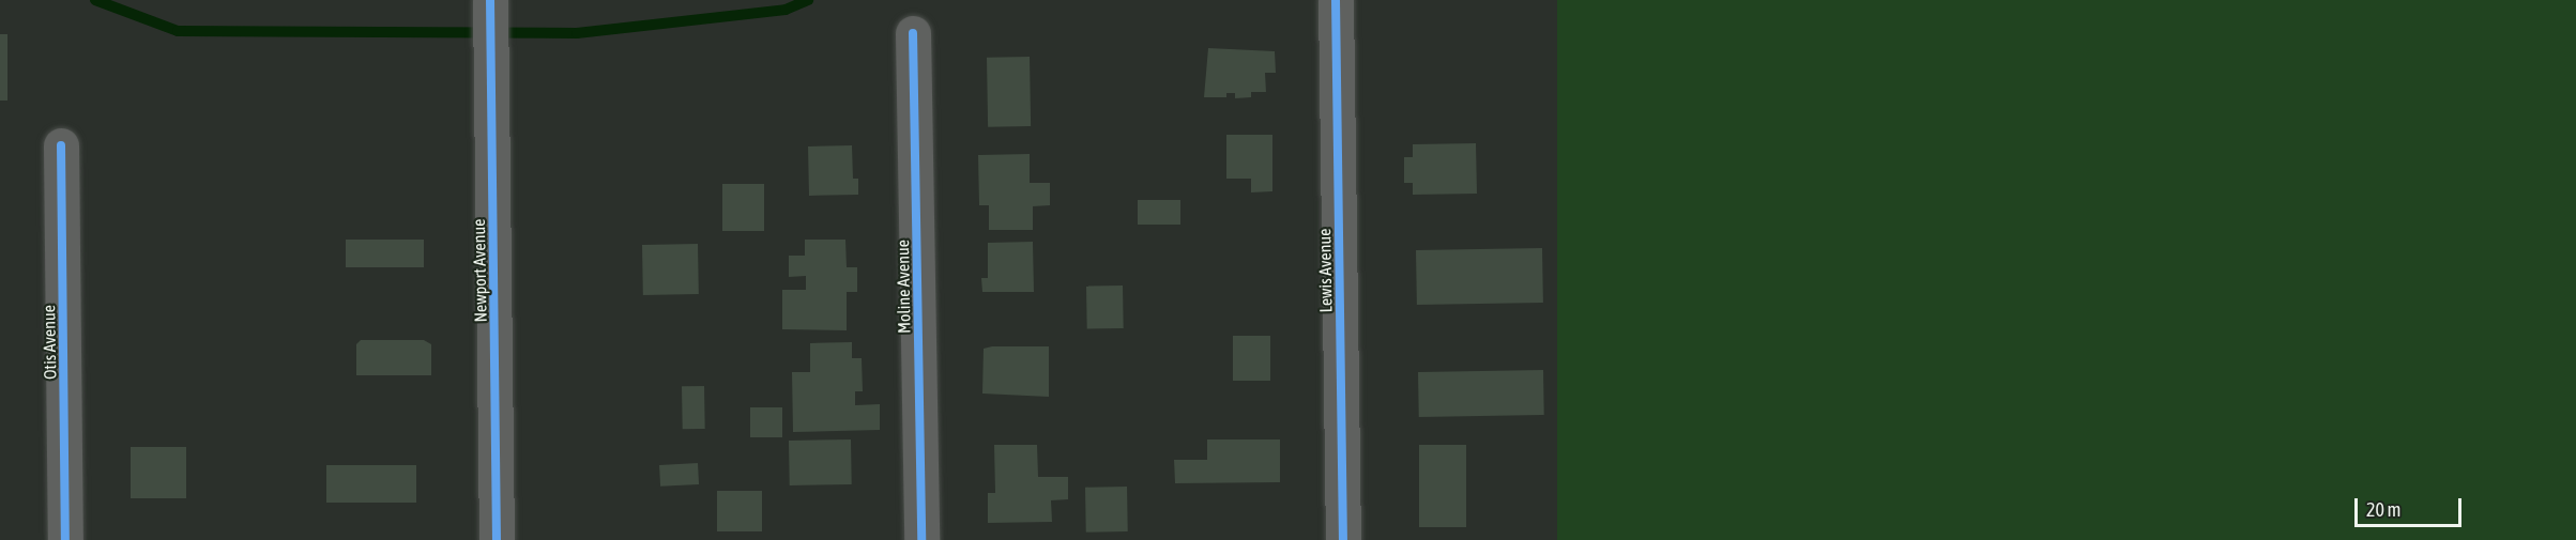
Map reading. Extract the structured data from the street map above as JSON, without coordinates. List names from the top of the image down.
{
  "streets": {
    "street": [
      "Newport Avenue",
      "Lewis Avenue",
      "Moline Avenue",
      "Otis Avenue"
    ]
  },
  "scale_bar": "20 m"
}
